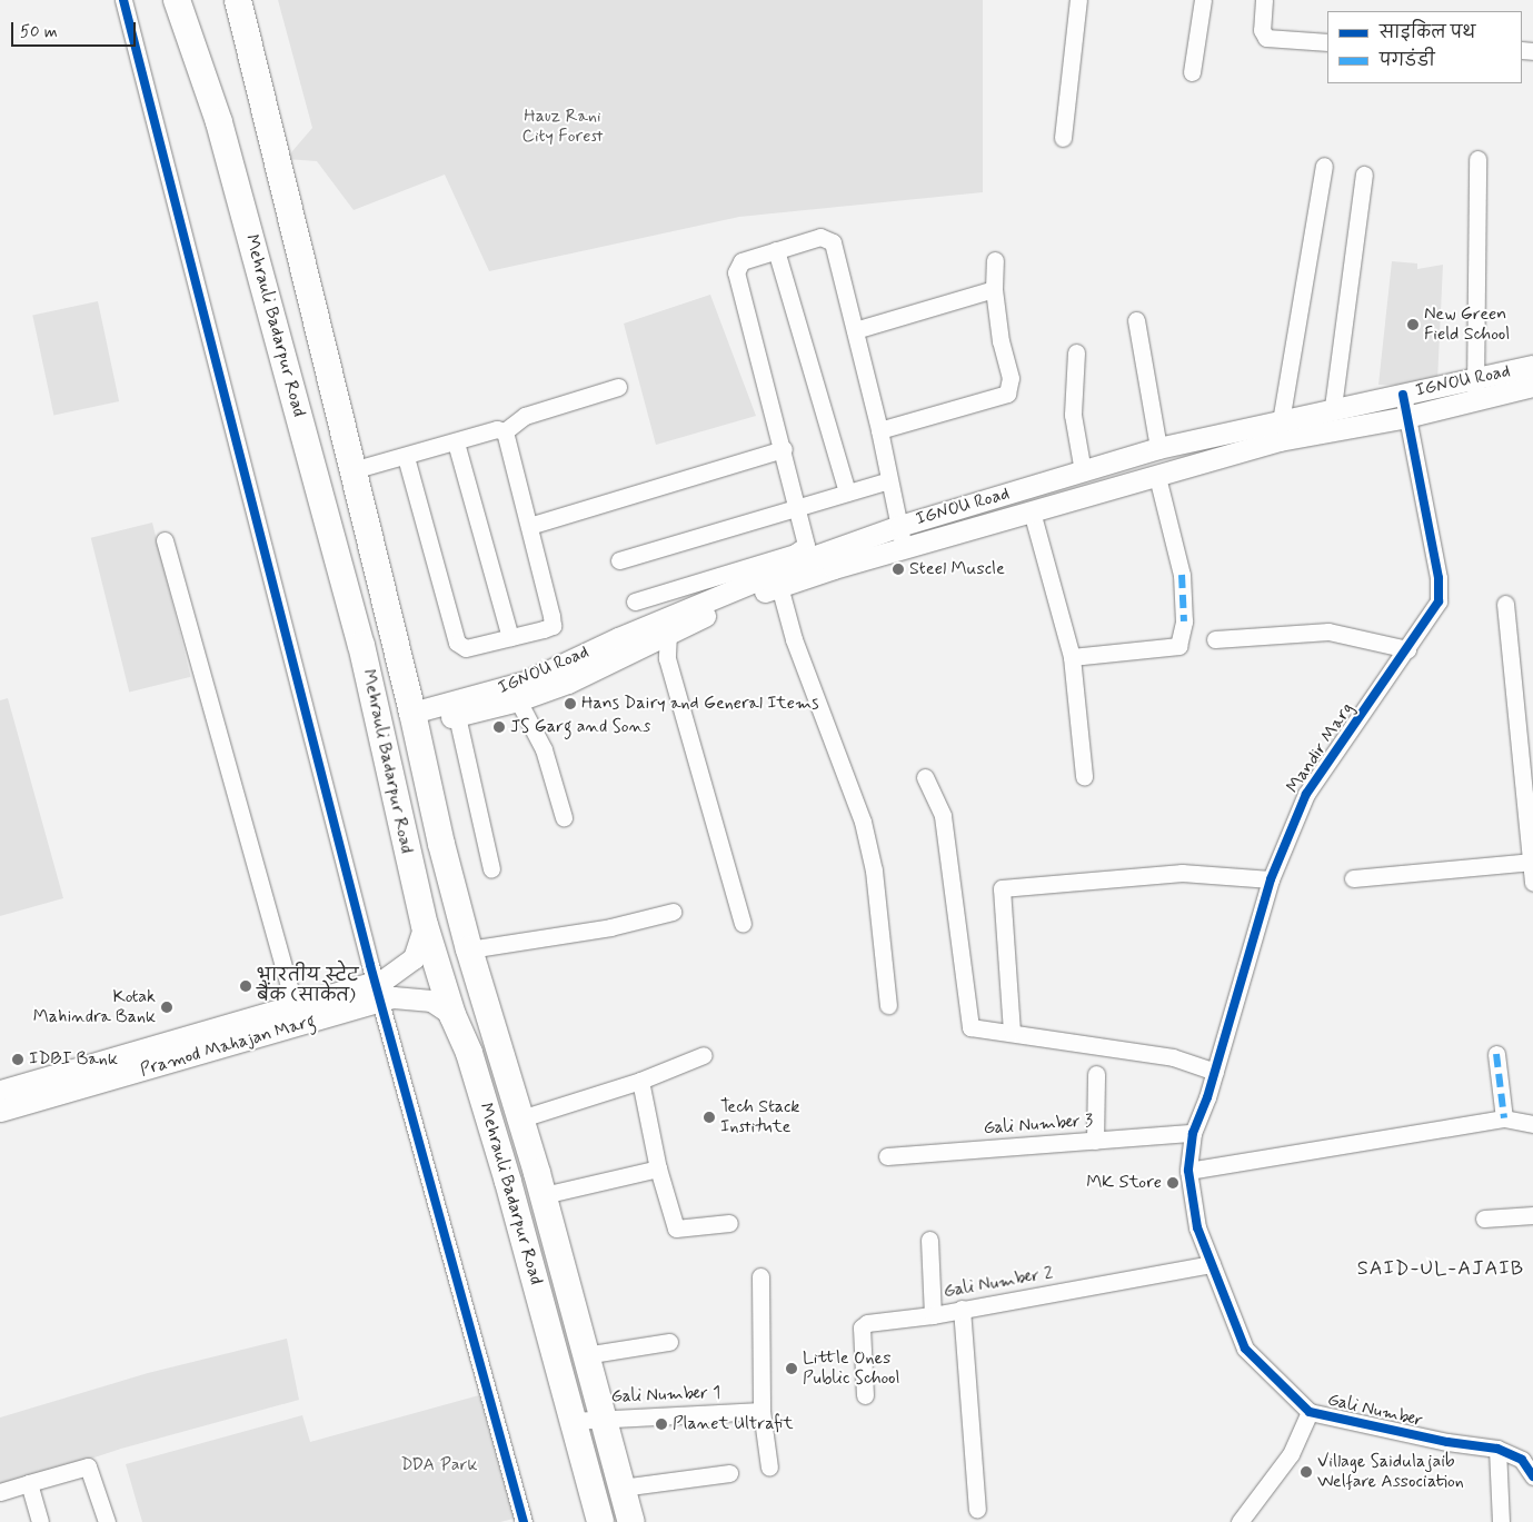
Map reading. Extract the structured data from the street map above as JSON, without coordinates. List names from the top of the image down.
{
  "streets": {
    "main road": ["Mehrauli Badarpur Road"],
    "street": [
      "IGNOU Road",
      "Mandir Marg",
      "Pramod Mahajan Marg",
      "Gali Number 3",
      "Gali Number 2",
      "Gali Number 1",
      "Gali Number"
    ]
  },
  "crossings": [
    ["Mehrauli Badarpur Road", "IGNOU Road"],
    ["Mehrauli Badarpur Road", "Pramod Mahajan Marg"],
    ["Mehrauli Badarpur Road", "Gali Number 1"],
    ["IGNOU Road", "Mandir Marg"],
    ["Mandir Marg", "Gali Number 3"],
    ["Mandir Marg", "Gali Number"],
    ["Gali Number 2", "Gali Number"]
  ],
  "districts": ["SAID-UL-AJAIB"],
  "parks": ["Hauz Rani City Forest", "DDA Park"],
  "places": [
    "New Green Field School",
    "Steel Muscle",
    "Hans Dairy and General Items",
    "JS Garg and Sons",
    "भारतीय स्टेट बैंक (साकेत)",
    "Kotak Mahindra Bank",
    "IDBI Bank",
    "Tech Stack Institute",
    "MK Store",
    "Little Ones Public School",
    "Planet Ultrafit",
    "Village Saidulajaib Welfare Association"
  ],
  "legend": ["साइकिल पथ", "पगडंडी"],
  "scale_bar": "50 m"
}
